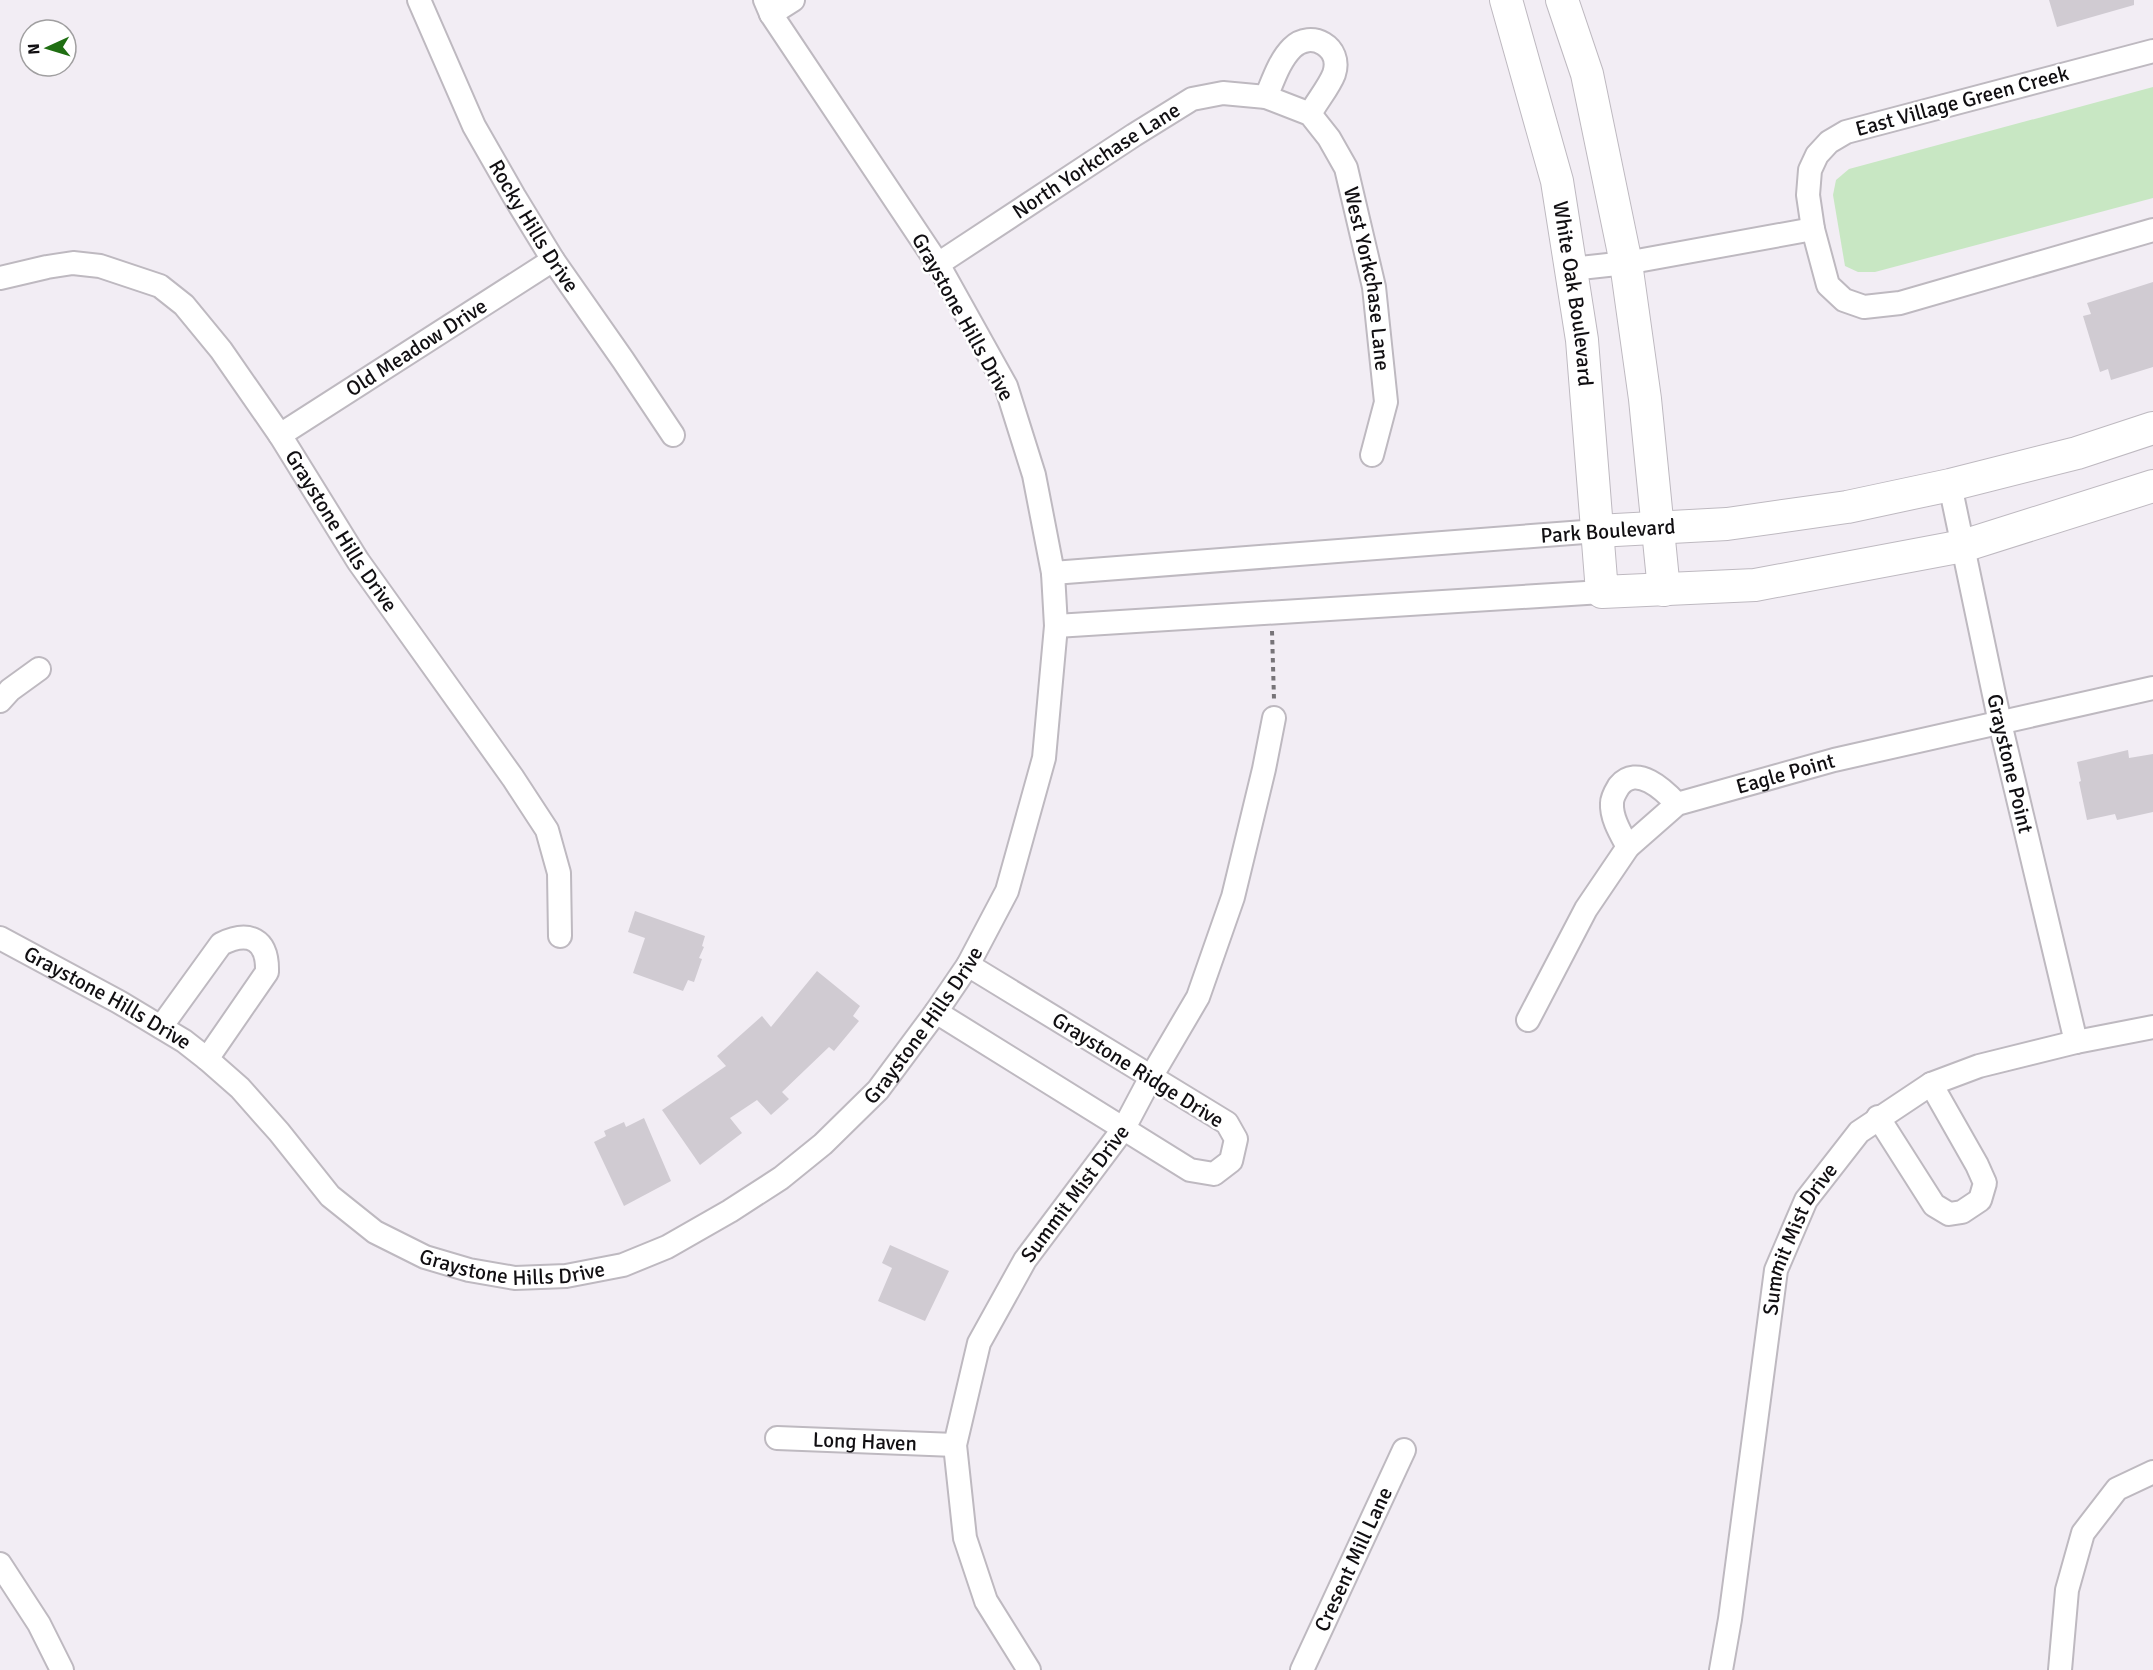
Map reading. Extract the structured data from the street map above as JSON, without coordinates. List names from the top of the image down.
{
  "streets": {
    "street": [
      "East Village Green Creek",
      "North Yorkchase Lane",
      "Rocky Hills Drive",
      "West Yorkchase Lane",
      "White Oak Boulevard",
      "Graystone Hills Drive",
      "Old Meadow Drive",
      "Park Boulevard",
      "Graystone Point",
      "Eagle Point",
      "Graystone Ridge Drive",
      "Summit Mist Drive",
      "Long Haven",
      "Cresent Mill Lane"
    ]
  },
  "crossings": [
    ["North Yorkchase Lane", "West Yorkchase Lane"],
    ["North Yorkchase Lane", "Graystone Hills Drive"],
    ["Rocky Hills Drive", "Old Meadow Drive"],
    ["White Oak Boulevard", "Park Boulevard"],
    ["Graystone Hills Drive", "Old Meadow Drive"],
    ["Graystone Hills Drive", "Park Boulevard"],
    ["Graystone Hills Drive", "Graystone Ridge Drive"],
    ["Park Boulevard", "Graystone Point"],
    ["Graystone Point", "Eagle Point"],
    ["Graystone Point", "Summit Mist Drive"],
    ["Graystone Ridge Drive", "Summit Mist Drive"],
    ["Summit Mist Drive", "Long Haven"]
  ],
  "north": "left"
}
